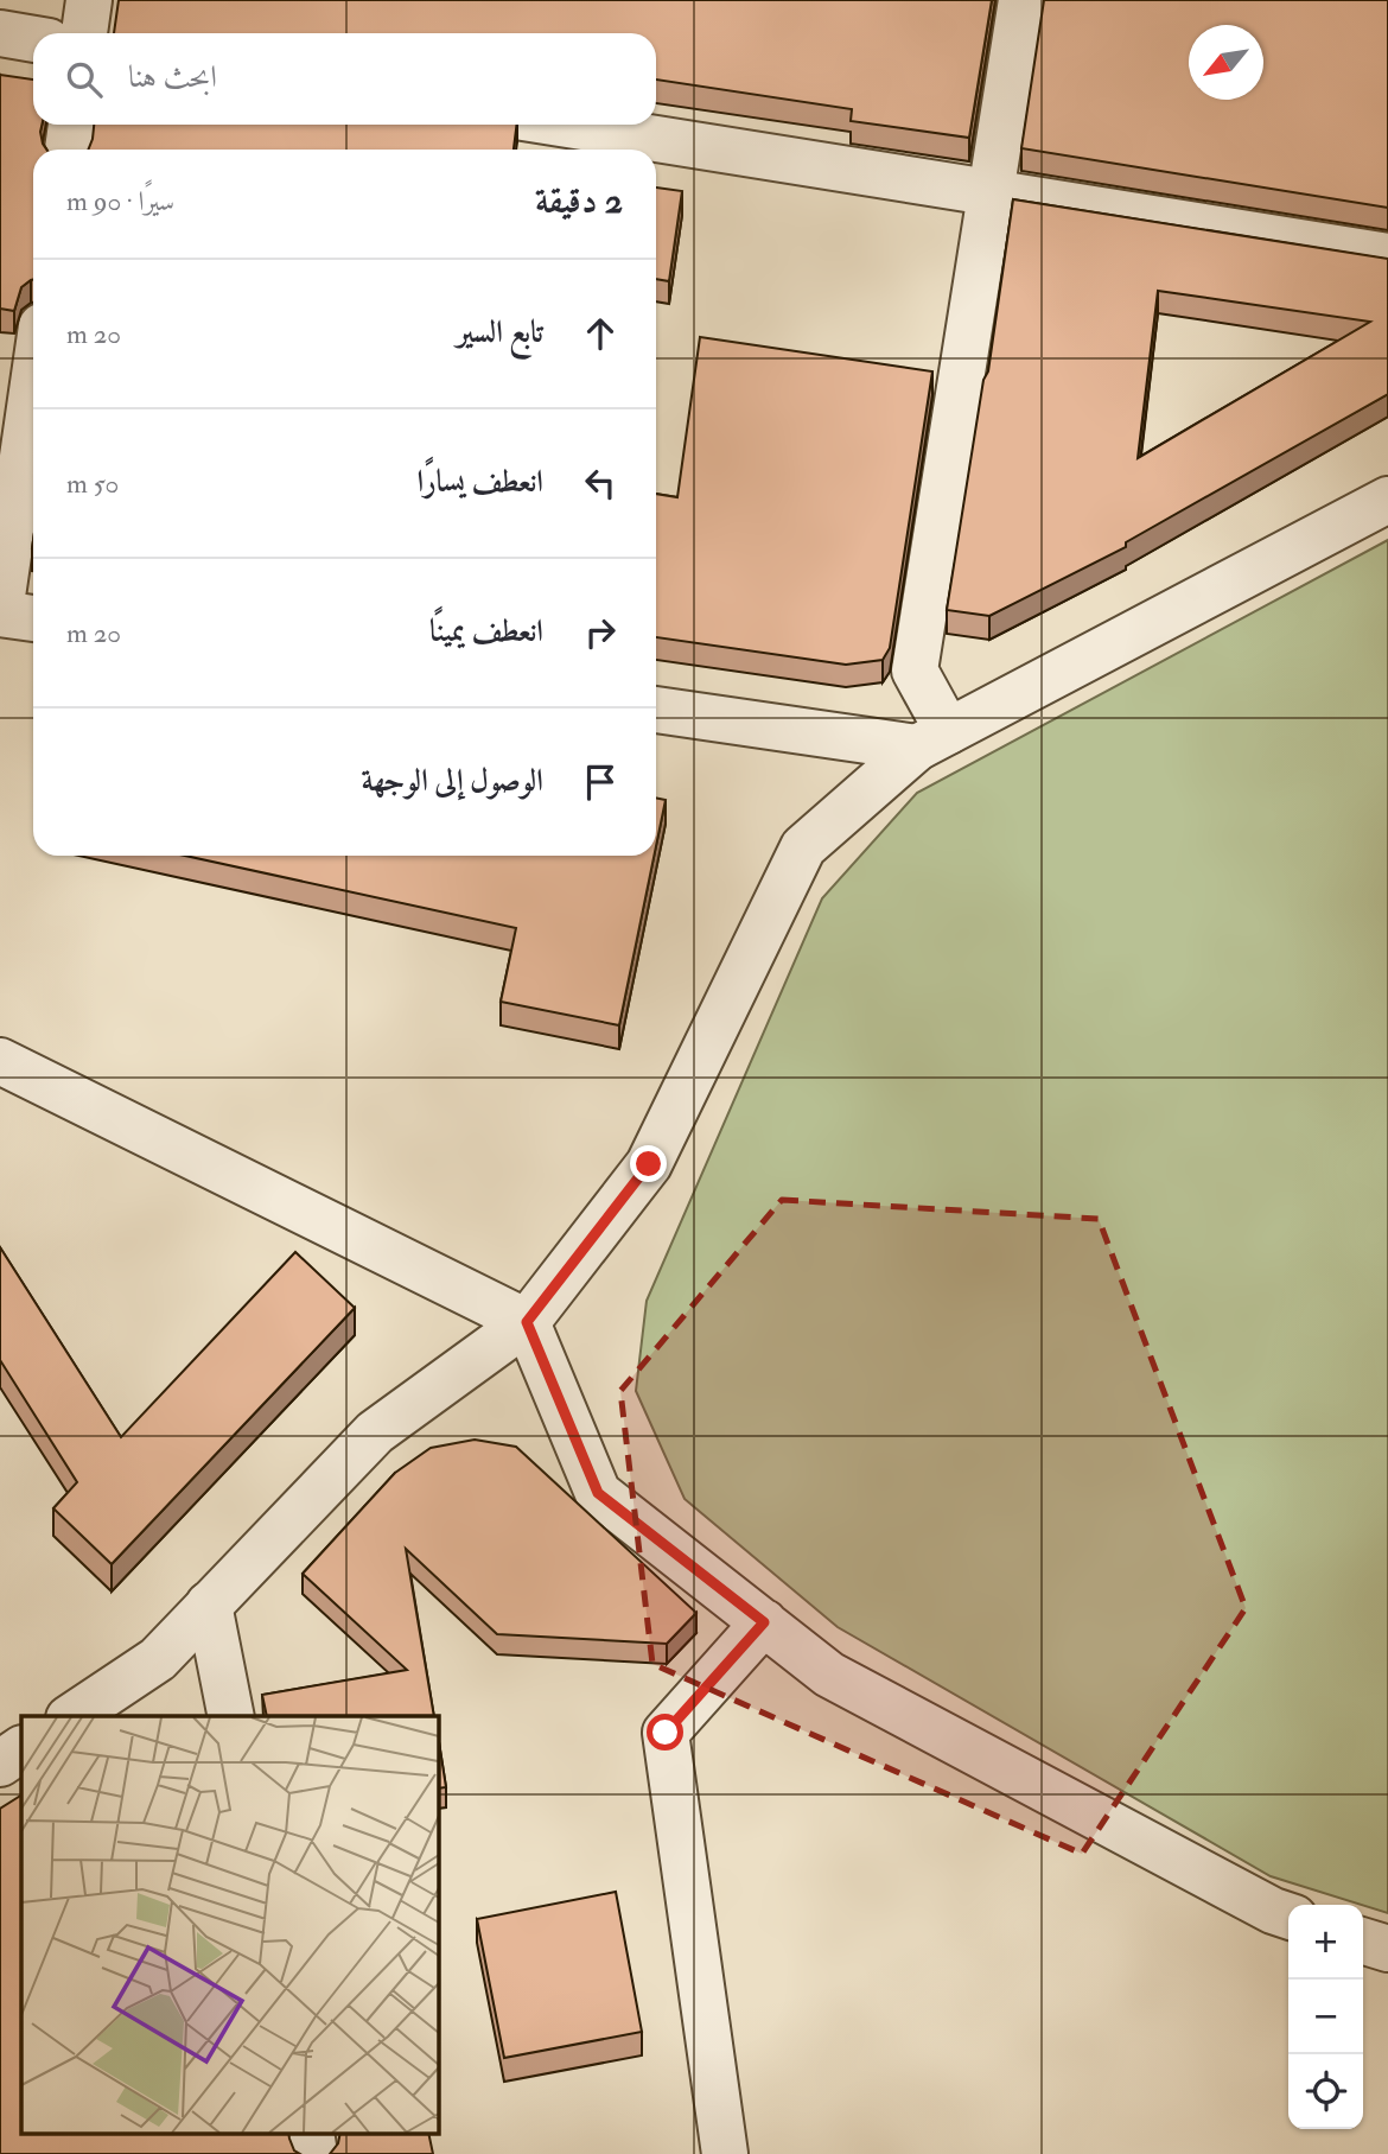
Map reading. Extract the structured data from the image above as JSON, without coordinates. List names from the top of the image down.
{
  "north": "bottom left",
  "page": {
    "search": "ابحث هنا",
    "heading": ["2 دقيقة", "سيرًا · 90 m"],
    "list": [
      ["تابع السير", "20 m"],
      ["انعطف يسارًا", "50 m"],
      ["انعطف يمينًا", "20 m"],
      "الوصول إلى الوجهة"
    ],
    "map_buttons": ["+", "−"]
  }
}
